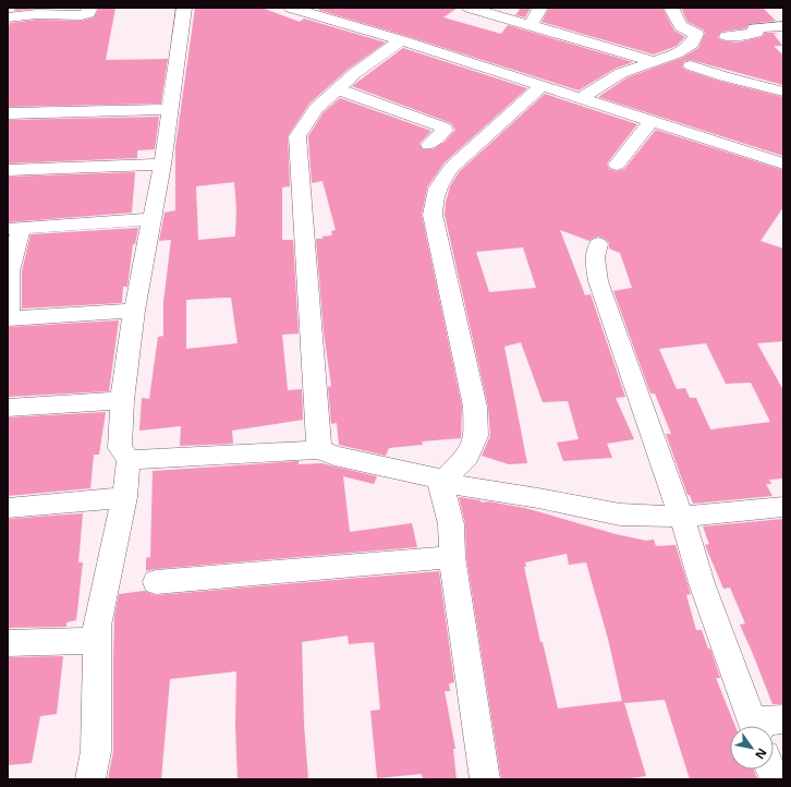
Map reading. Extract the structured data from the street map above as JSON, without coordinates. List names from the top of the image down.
{
  "north": "bottom right"
}
